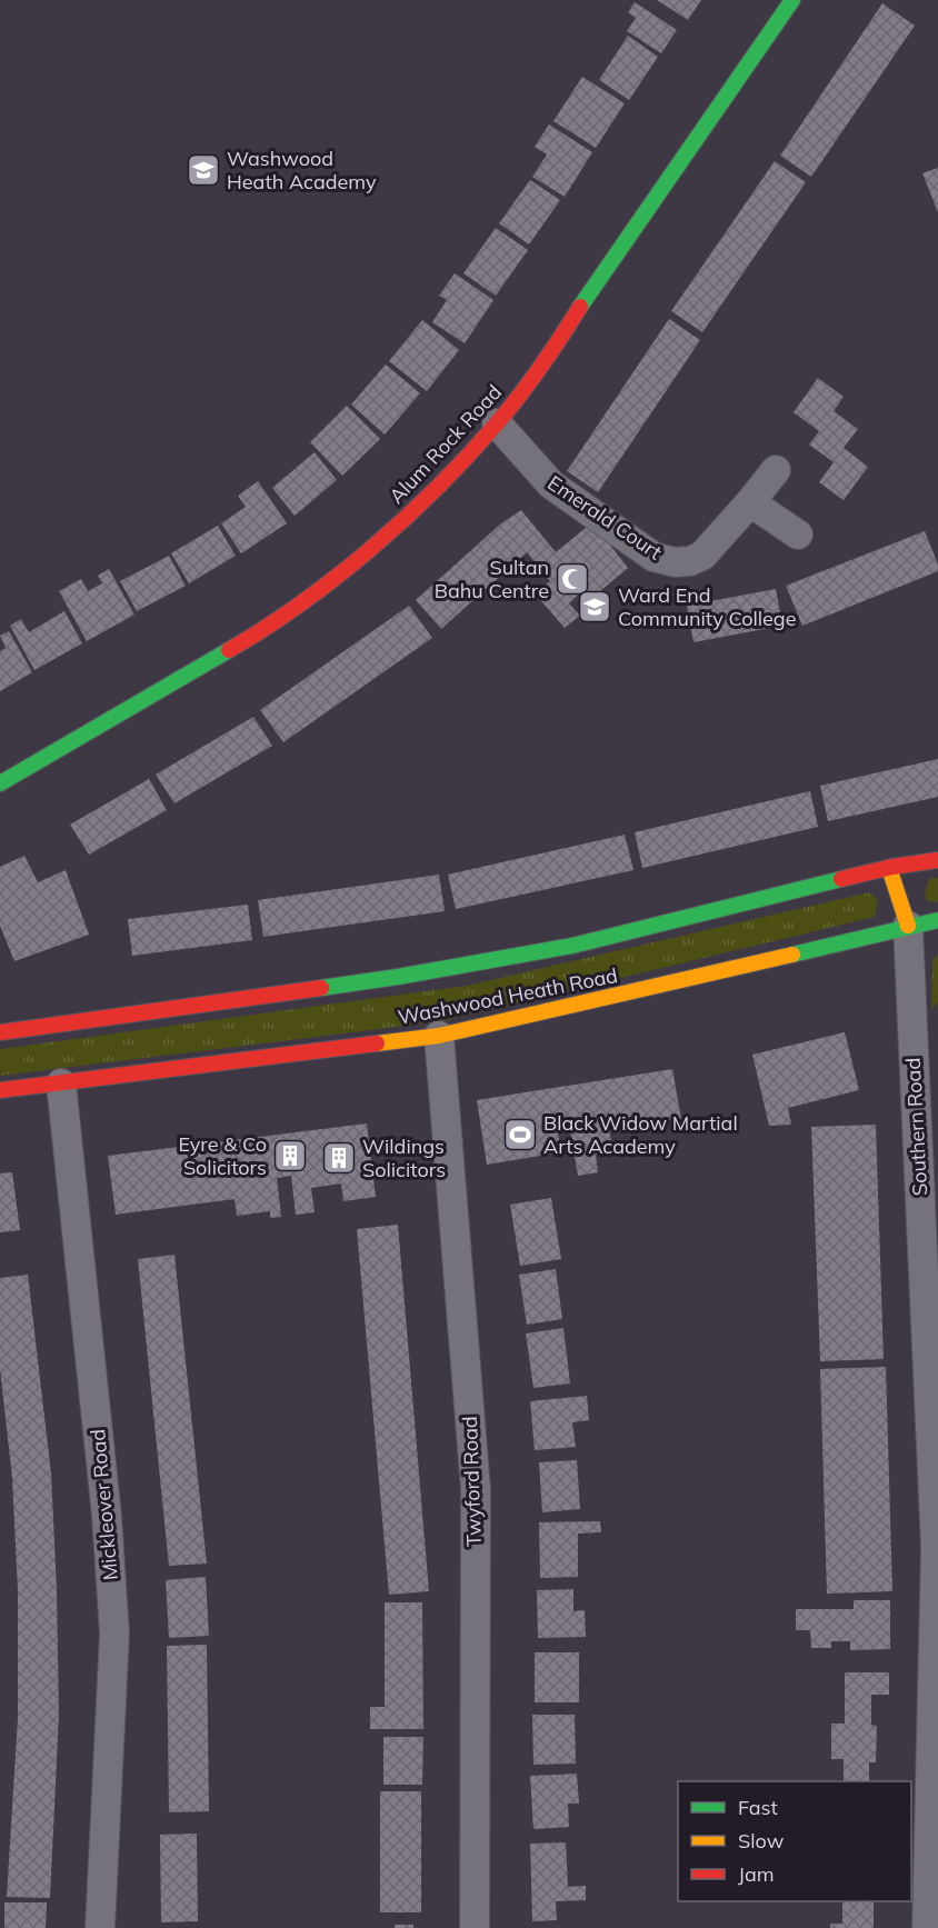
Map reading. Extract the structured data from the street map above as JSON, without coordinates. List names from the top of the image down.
{
  "streets": {
    "main road": ["Alum Rock Road", "Washwood Heath Road"],
    "street": [
      "Emerald Court",
      "Southern Road",
      "Twyford Road",
      "Mickleover Road"
    ]
  },
  "crossings": [
    ["Alum Rock Road", "Emerald Court"],
    ["Washwood Heath Road", "Southern Road"],
    ["Washwood Heath Road", "Twyford Road"],
    ["Washwood Heath Road", "Mickleover Road"]
  ],
  "places": {
    "school or university": ["Washwood Heath Academy", "Ward End Community College"],
    "mosque": ["Sultan Bahu Centre"],
    "sports": ["Black Widow Martial Arts Academy"],
    "building": ["Eyre & Co Solicitors", "Wildings Solicitors"]
  },
  "legend": ["Fast", "Slow", "Jam"]
}
